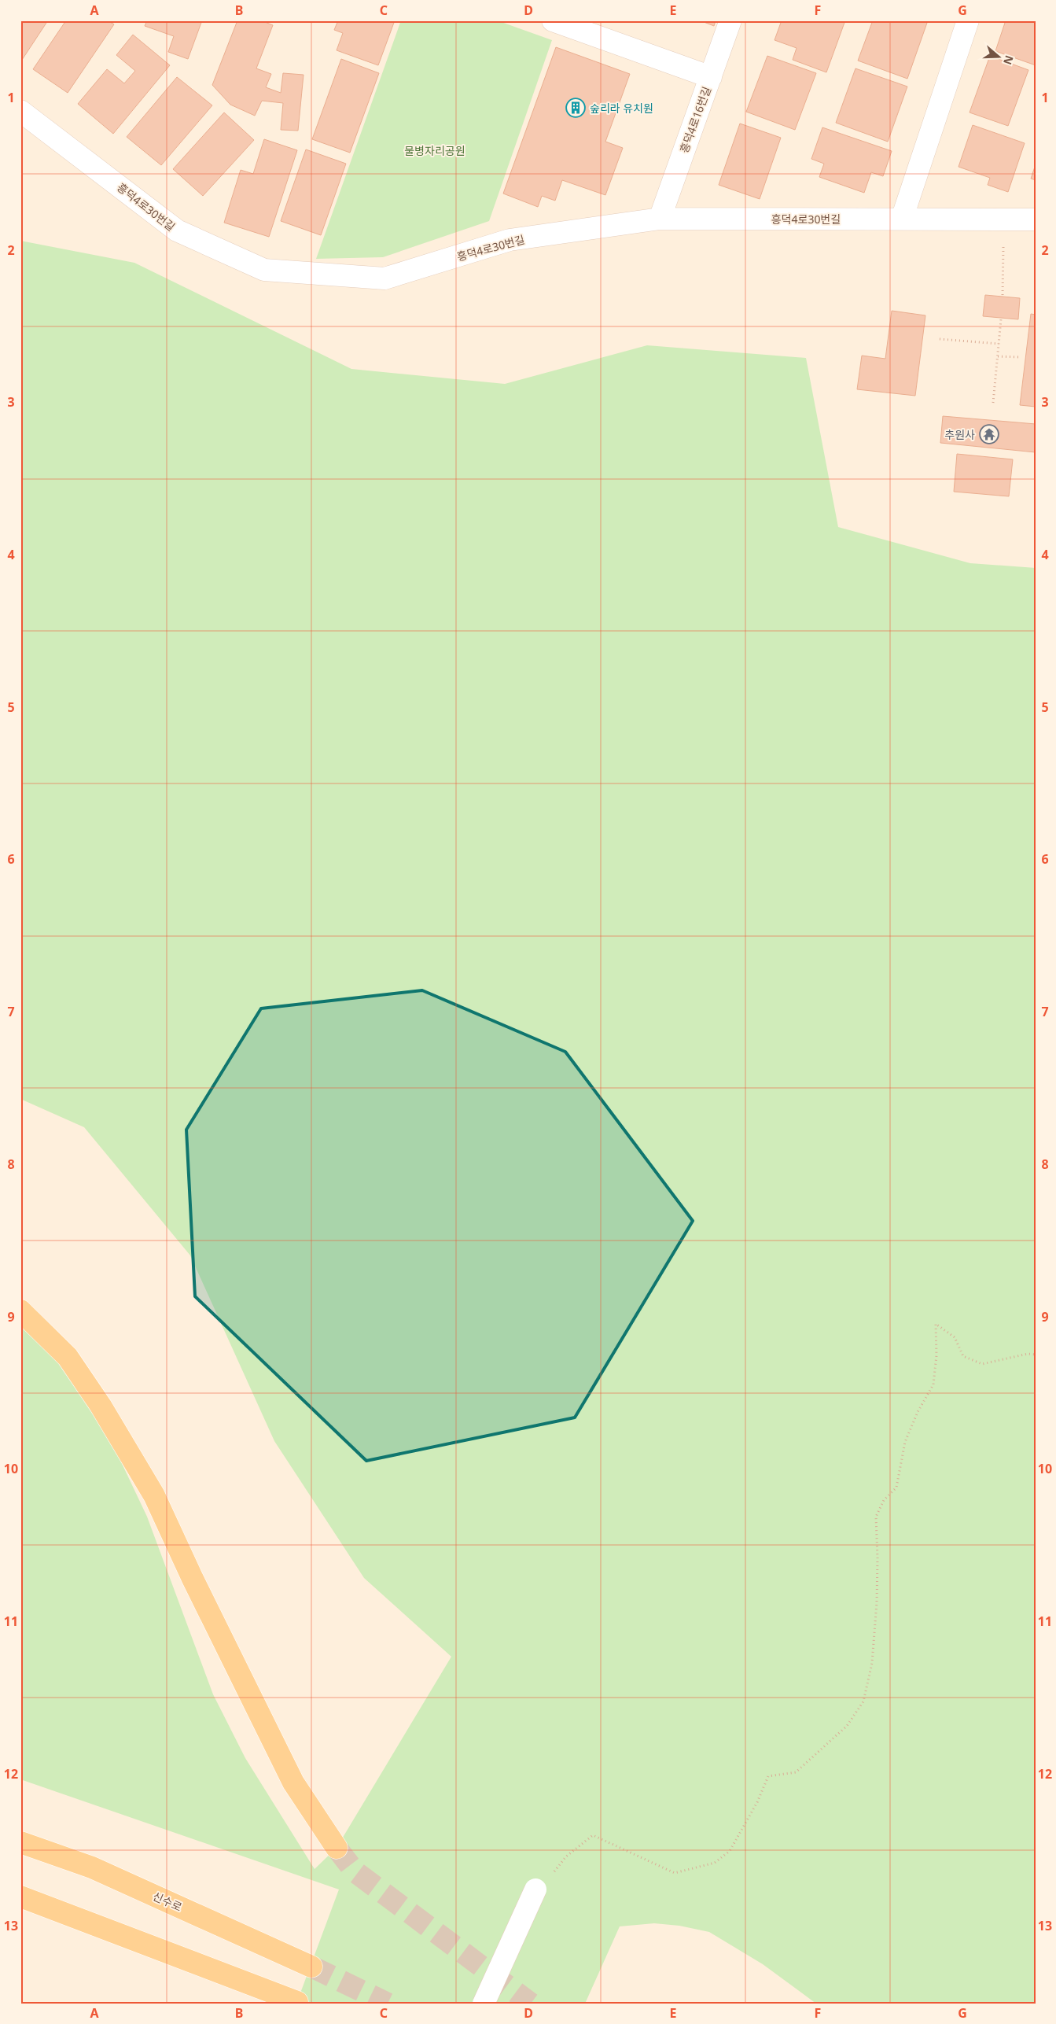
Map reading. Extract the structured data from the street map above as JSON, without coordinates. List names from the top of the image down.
{
  "streets": {
    "main road": ["신수로"],
    "street": ["흥덕4로16번길", "흥덕4로30번길"]
  },
  "crossings": [
    ["흥덕4로16번길", "흥덕4로30번길"]
  ],
  "parks": ["물병자리공원"],
  "places": {
    "building": ["숲리라 유치원"],
    "temple": ["추원사"]
  },
  "north": "right",
  "grid": {
    "columns": [
      "A",
      "B",
      "C",
      "D",
      "E",
      "F",
      "G"
    ],
    "rows": [
      "1",
      "2",
      "3",
      "4",
      "5",
      "6",
      "7",
      "8",
      "9",
      "10",
      "11",
      "12",
      "13"
    ]
  }
}
